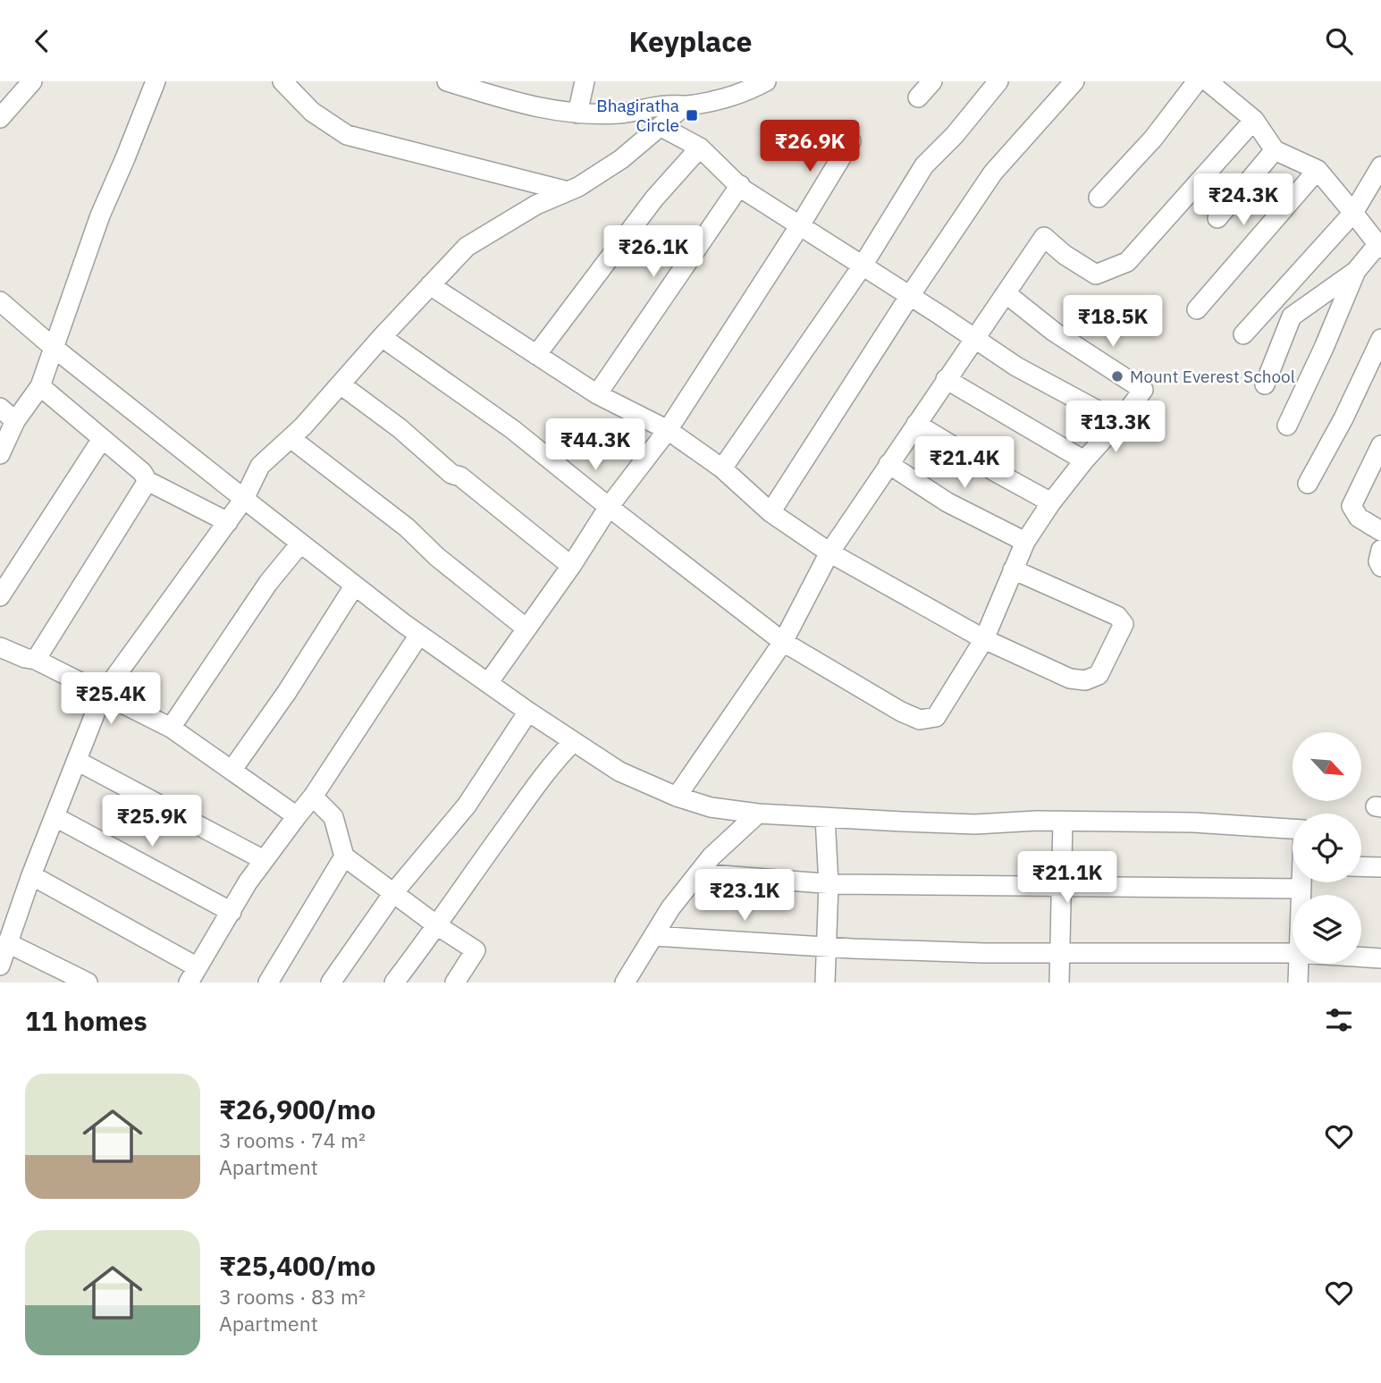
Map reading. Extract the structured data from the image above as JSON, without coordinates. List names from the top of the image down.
{
  "places": {
    "transit": ["Bhagiratha Circle"],
    "other": ["Mount Everest School"]
  },
  "north": "bottom right",
  "page": {
    "header": "Keyplace",
    "price": [
      "₹26.9K",
      "₹24.3K",
      "₹26.1K",
      "₹18.5K",
      "₹13.3K",
      "₹44.3K",
      "₹21.4K",
      "₹25.4K",
      "₹25.9K",
      "₹21.1K",
      "₹23.1K"
    ],
    "heading": "11 homes",
    "list": [
      {
        "name": "₹26,900/mo",
        "note": "3 rooms · 74 m² · Apartment"
      },
      {
        "name": "₹25,400/mo",
        "note": "3 rooms · 83 m² · Apartment"
      }
    ]
  }
}
